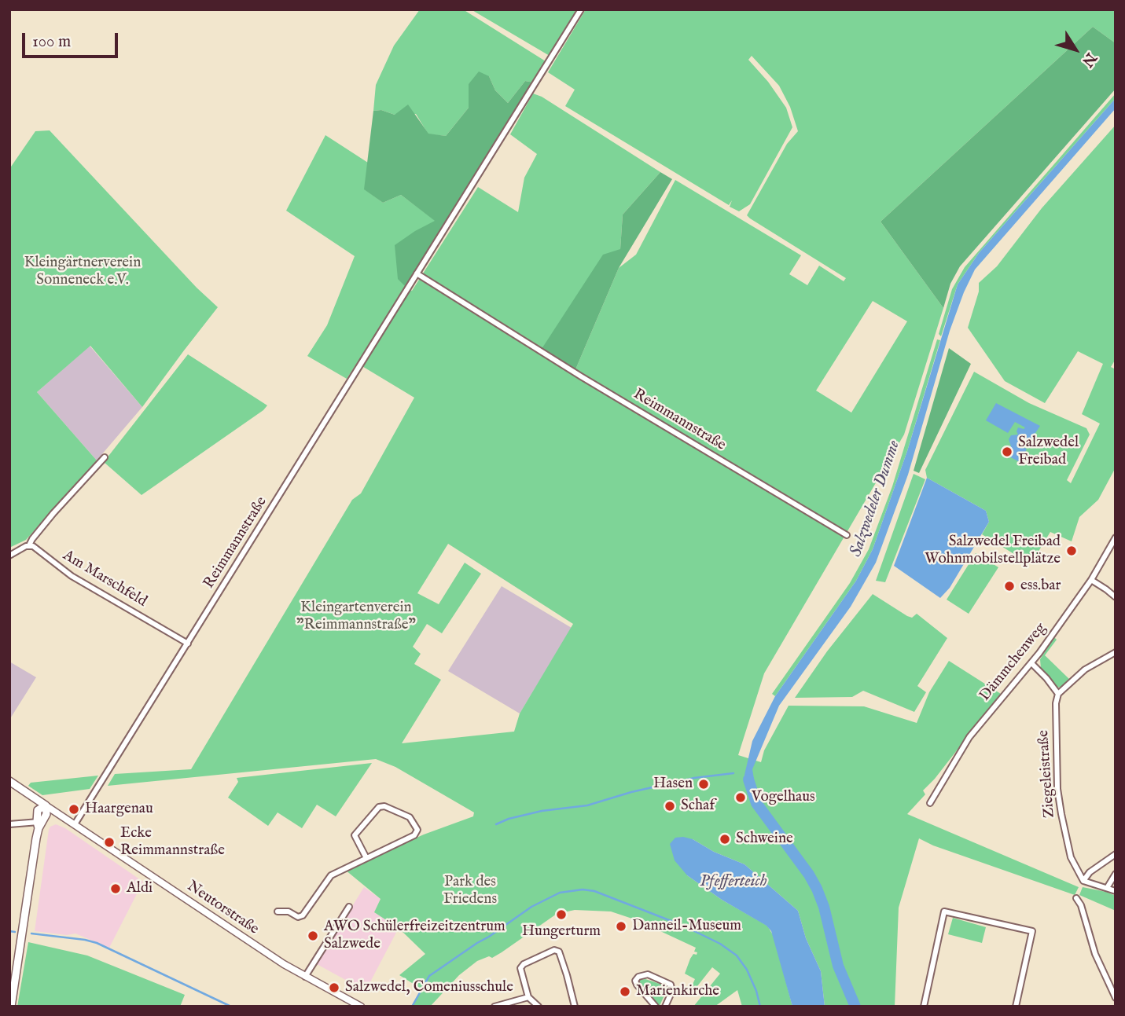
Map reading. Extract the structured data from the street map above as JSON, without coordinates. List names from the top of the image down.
{
  "streets": {
    "street": [
      "Reimmannstraße",
      "Am Marschfeld",
      "Dämmchenweg",
      "Ziegeleistraße",
      "Neutorstraße"
    ]
  },
  "crossings": [
    ["Reimmannstraße", "Am Marschfeld"],
    ["Reimmannstraße", "Neutorstraße"]
  ],
  "water": ["Salzwedeler Dumme", "Pfefferteich"],
  "parks": ["Kleingärtnerverein Sonneneck e.V.", "Kleingartenverein \"Reimmannstraße\"", "Park des Friedens"],
  "places": [
    "Salzwedel Freibad",
    "Salzwedel Freibad Wohnmobilstellplätze",
    "ess.bar",
    "Hasen",
    "Vogelhaus",
    "Schaf",
    "Haargenau",
    "Schweine",
    "Ecke Reimmannstraße",
    "Aldi",
    "Hungerturm",
    "Danneil-Museum",
    "AWO Schülerfreizeitzentrum Salzwede",
    "Salzwedel, Comeniusschule",
    "Marienkirche"
  ],
  "scale_bar": "100 m",
  "north": "bottom right"
}
